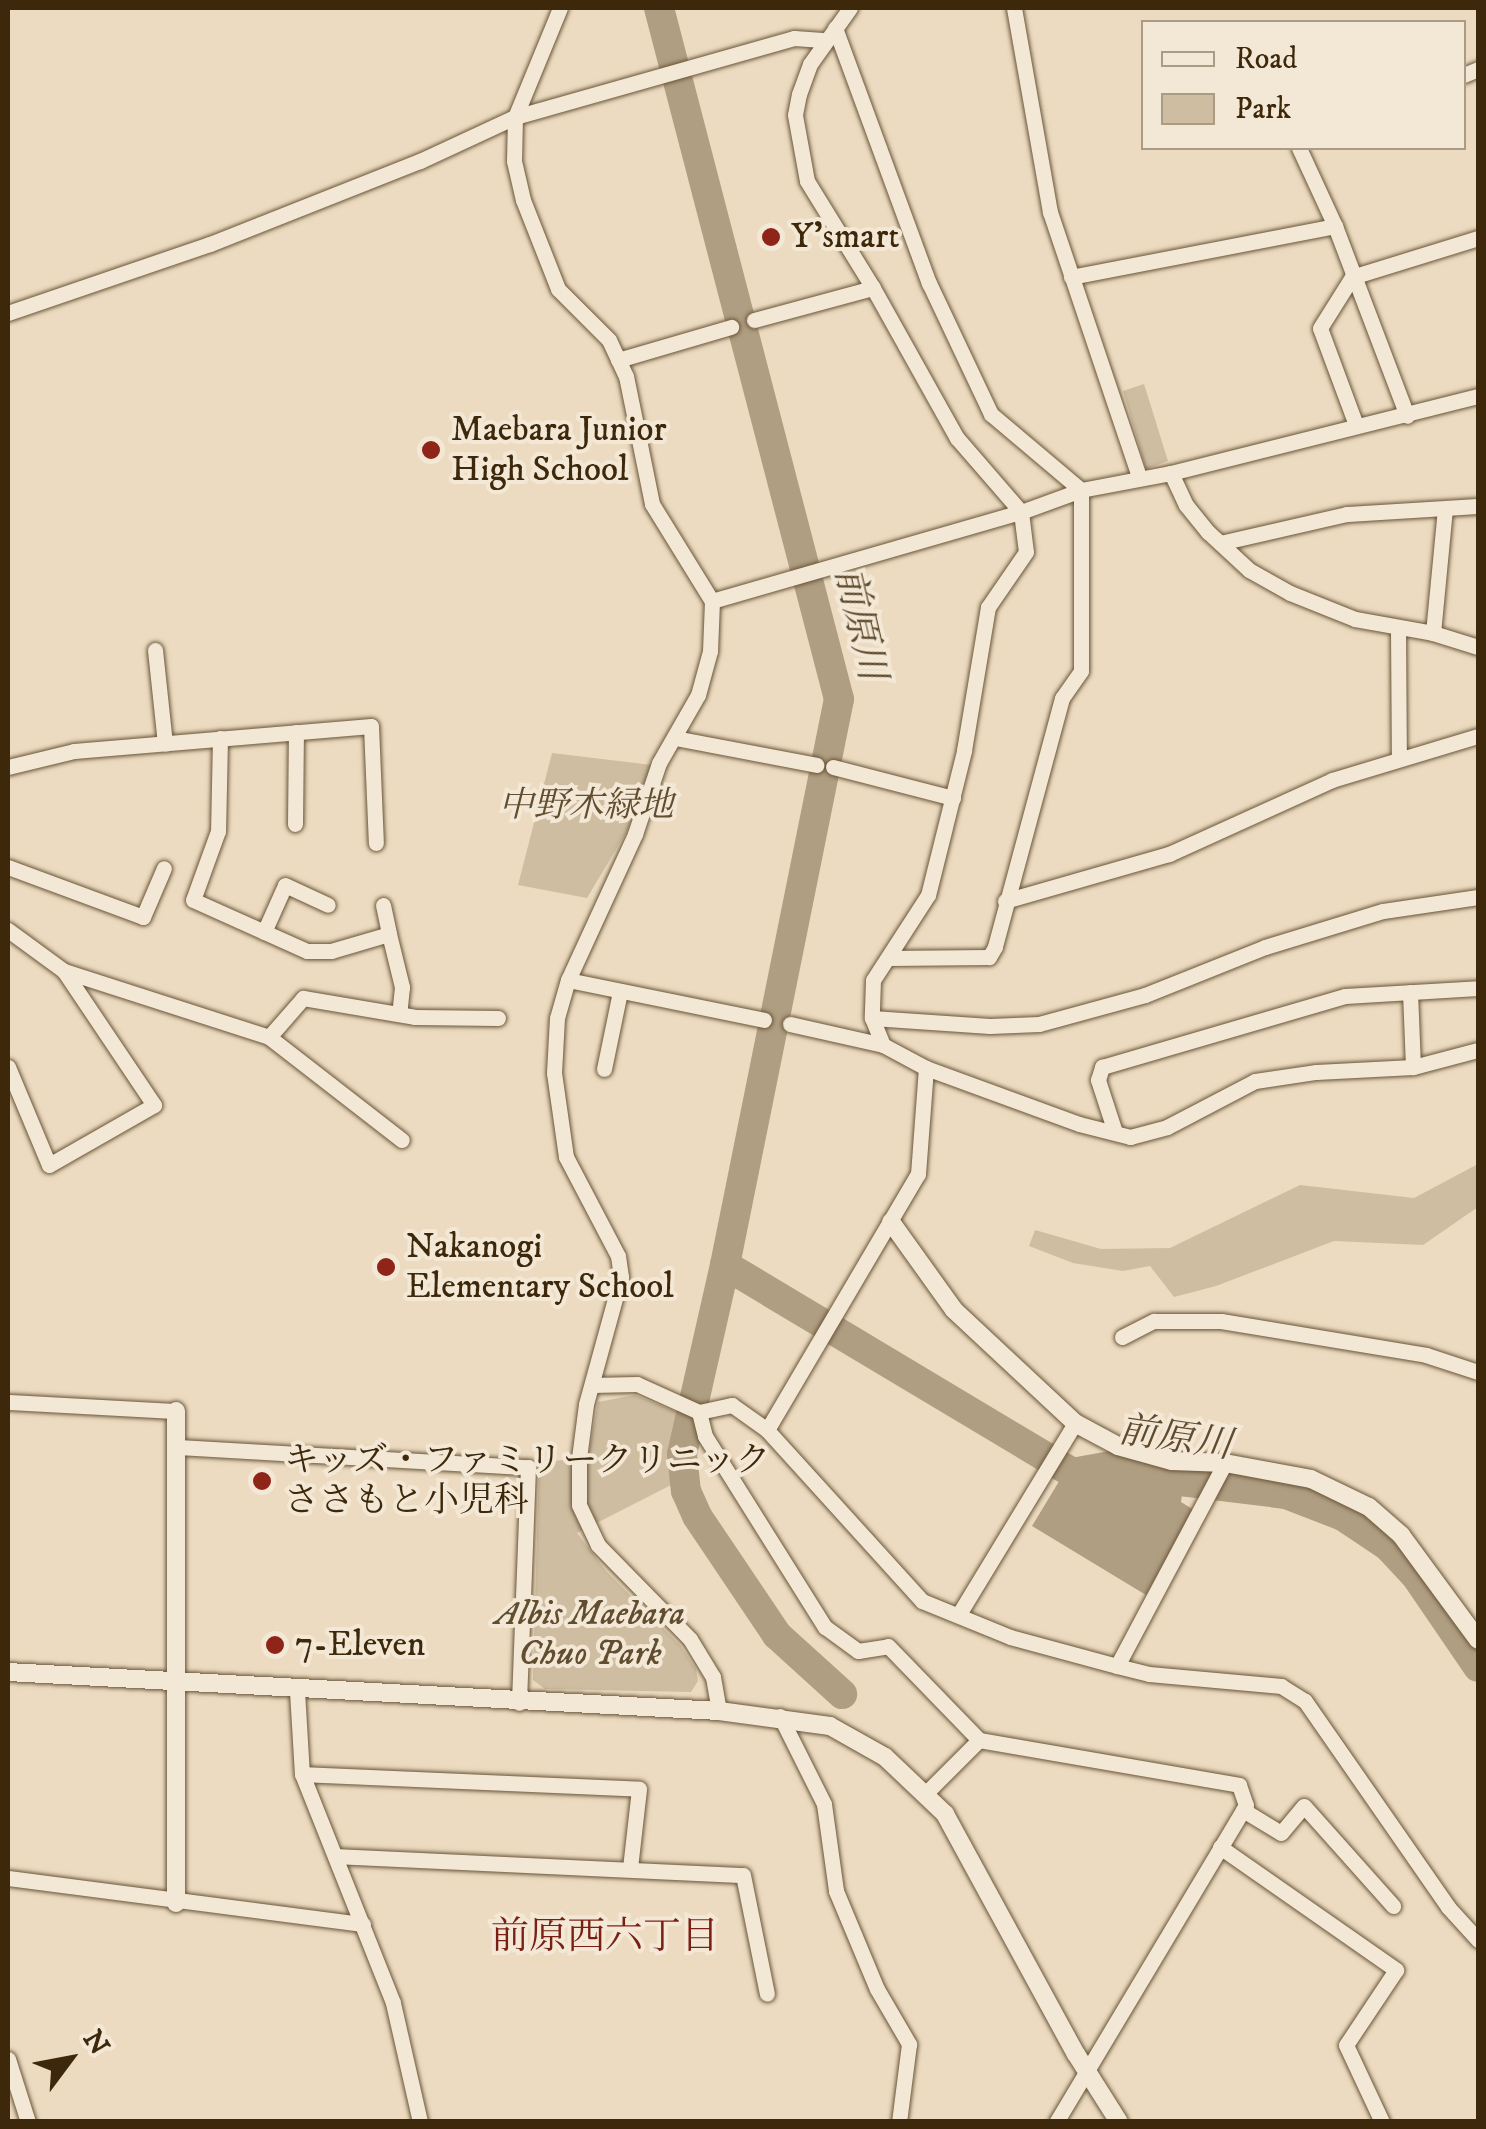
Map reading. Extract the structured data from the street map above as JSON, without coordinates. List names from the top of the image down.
{
  "districts": ["前原西六丁目"],
  "water": ["前原川"],
  "parks": ["中野木緑地", "Albis Maebara Chuo Park"],
  "places": [
    "Y'smart",
    "Maebara Junior High School",
    "Nakanogi Elementary School",
    "キッズ・ファミリークリニック ささもと小児科",
    "7-Eleven"
  ],
  "legend": ["Road", "Park"],
  "north": "top right"
}
